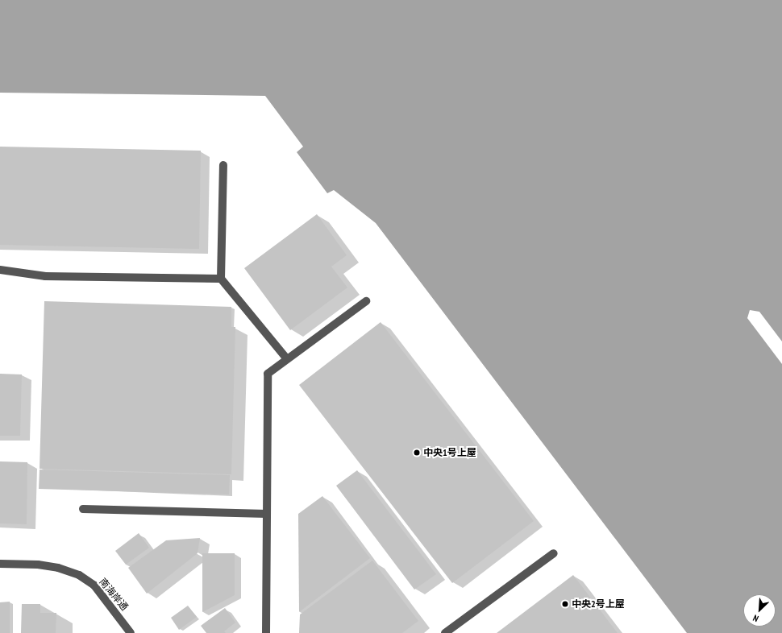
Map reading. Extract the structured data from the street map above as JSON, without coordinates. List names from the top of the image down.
{
  "streets": {
    "street": ["南海岸通"]
  },
  "places": ["中央1号上屋", "中央2号上屋"],
  "north": "bottom left"
}
